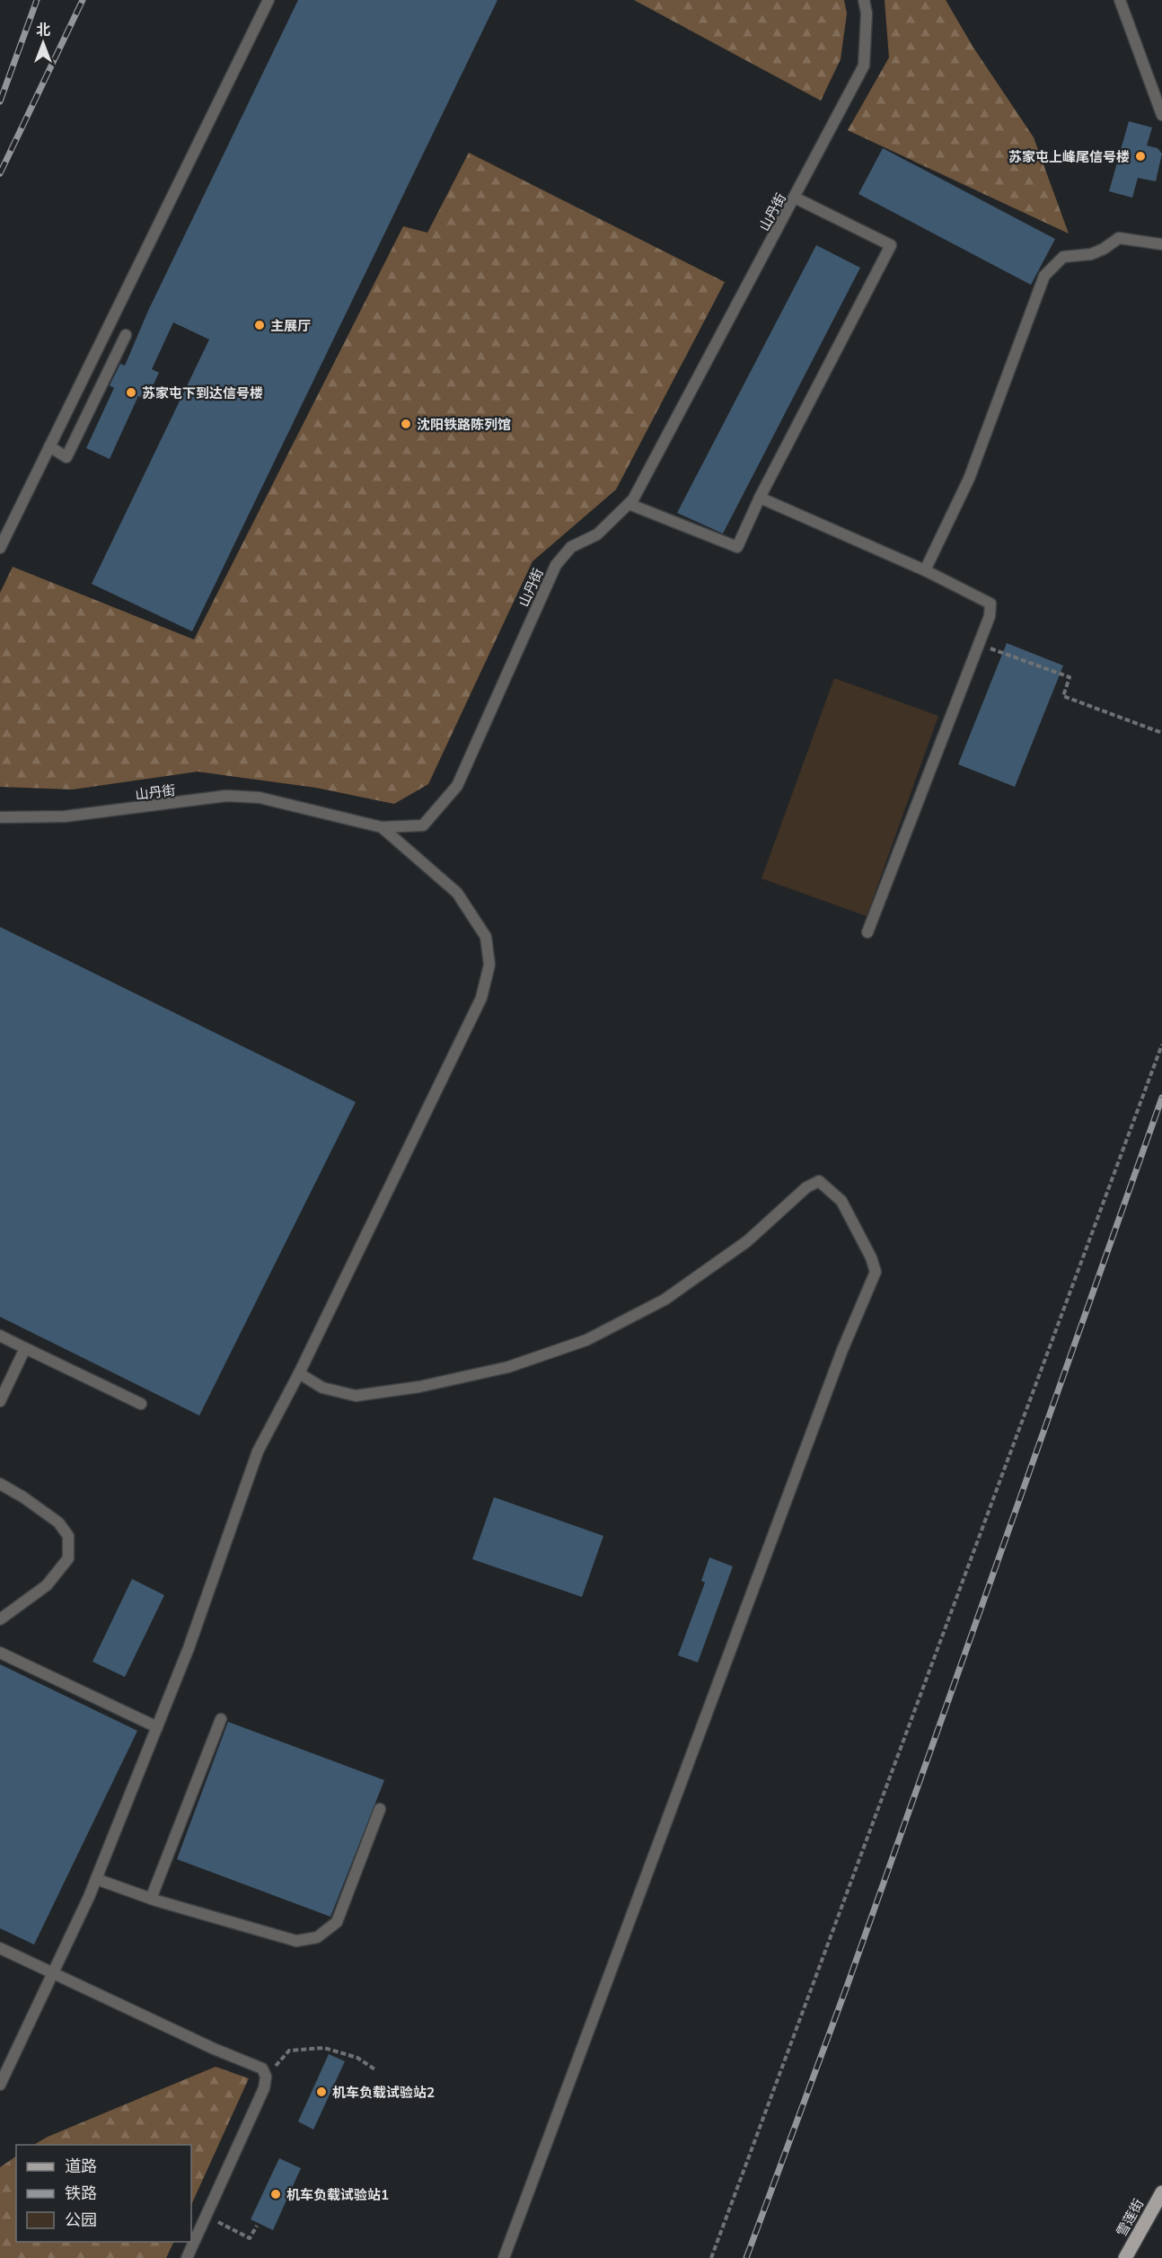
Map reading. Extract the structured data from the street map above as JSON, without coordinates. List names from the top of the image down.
{
  "streets": {
    "main road": ["雪莲街"],
    "lane": ["山丹街"]
  },
  "places": [
    "苏家屯上峰尾信号楼",
    "主展厅",
    "苏家屯下到达信号楼",
    "沈阳铁路陈列馆",
    "机车负载试验站2",
    "机车负载试验站1"
  ],
  "legend": ["道路", "铁路", "公园"],
  "north": "top"
}
